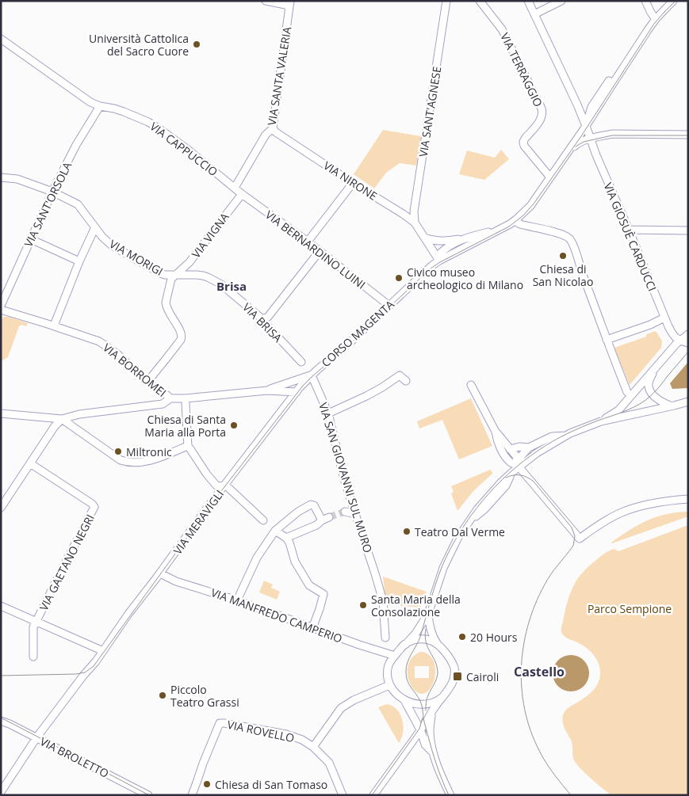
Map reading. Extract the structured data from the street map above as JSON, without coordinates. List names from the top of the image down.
{
  "streets": {
    "street": [
      "VIA TERRAGGIO",
      "VIA SANTA VALERIA",
      "VIA SANT'AGNESE",
      "VIA CAPPUCCIO",
      "VIA NIRONE",
      "VIA SANT'ORSOLA",
      "VIA VIGNA",
      "VIA GIOSUÈ CARDUCCI",
      "VIA BERNARDINO LUINI",
      "VIA MORIGI",
      "VIA BRISA",
      "CORSO MAGENTA",
      "VIA BORROMEI",
      "VIA SAN GIOVANNI SUL MURO",
      "VIA MERAVIGLI",
      "VIA GAETANO NEGRI",
      "VIA MANFREDO CAMPERIO",
      "VIA ROVELLO",
      "VIA BROLETTO"
    ]
  },
  "crossings": [
    ["VIA TERRAGGIO", "CORSO MAGENTA"],
    ["VIA SANTA VALERIA", "VIA CAPPUCCIO"],
    ["VIA SANTA VALERIA", "VIA NIRONE"],
    ["VIA SANT'AGNESE", "VIA NIRONE"],
    ["VIA CAPPUCCIO", "VIA SANT'ORSOLA"],
    ["VIA CAPPUCCIO", "VIA VIGNA"],
    ["VIA CAPPUCCIO", "VIA BERNARDINO LUINI"],
    ["VIA NIRONE", "CORSO MAGENTA"],
    ["VIA SANT'ORSOLA", "VIA MORIGI"],
    ["VIA VIGNA", "VIA BERNARDINO LUINI"],
    ["VIA VIGNA", "VIA MORIGI"],
    ["VIA VIGNA", "VIA BRISA"],
    ["VIA GIOSUÈ CARDUCCI", "CORSO MAGENTA"],
    ["VIA BERNARDINO LUINI", "CORSO MAGENTA"],
    ["VIA MORIGI", "VIA BRISA"],
    ["CORSO MAGENTA", "VIA SAN GIOVANNI SUL MURO"],
    ["CORSO MAGENTA", "VIA MERAVIGLI"],
    ["VIA SAN GIOVANNI SUL MURO", "VIA MERAVIGLI"],
    ["VIA MERAVIGLI", "VIA MANFREDO CAMPERIO"],
    ["VIA MERAVIGLI", "VIA BROLETTO"]
  ],
  "districts": ["Brisa", "Castello"],
  "parks": ["Parco Sempione"],
  "places": {
    "other": [
      "Università Cattolica del Sacro Cuore",
      "Chiesa di San Nicolao",
      "Civico museo archeologico di Milano",
      "Chiesa di Santa Maria alla Porta",
      "Miltronic",
      "Teatro Dal Verme",
      "Santa Maria della Consolazione",
      "20 Hours",
      "Piccolo Teatro Grassi",
      "Chiesa di San Tomaso"
    ],
    "transit": ["Cairoli"]
  }
}
